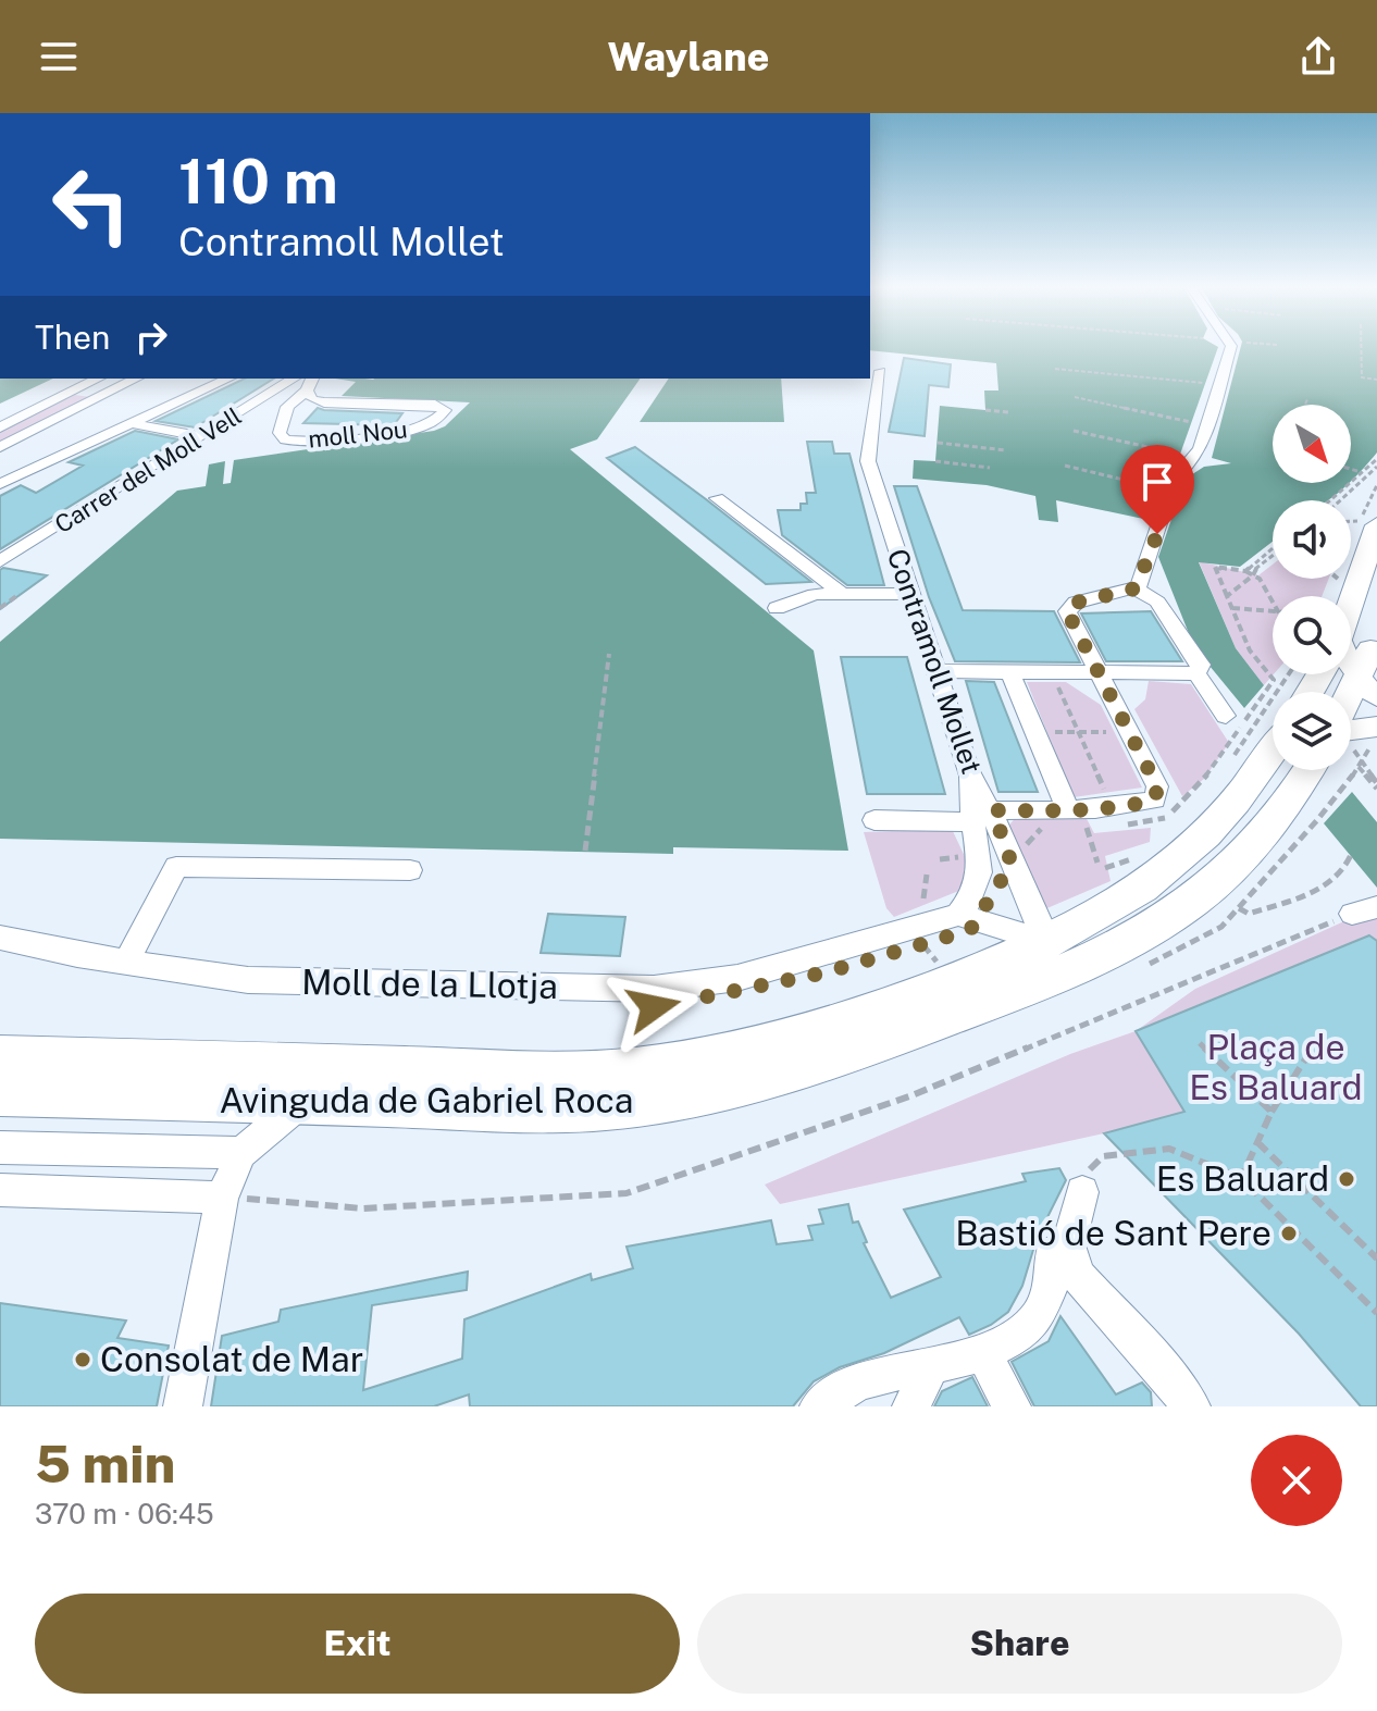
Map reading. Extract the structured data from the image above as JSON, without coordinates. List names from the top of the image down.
{
  "streets": {
    "highway": ["Avinguda de Gabriel Roca"],
    "street": [
      "moll Nou",
      "Carrer del Moll Vell",
      "Contramoll Mollet",
      "Moll de la Llotja"
    ]
  },
  "crossings": [
    ["Contramoll Mollet", "Avinguda de Gabriel Roca"]
  ],
  "parks": ["Plaça de Es Baluard"],
  "places": ["Es Baluard", "Bastió de Sant Pere", "Consolat de Mar"],
  "north": "bottom right",
  "page": {
    "header": "Waylane",
    "turn": ["110 m", "Contramoll Mollet"],
    "then": "Then",
    "heading": ["5 min", "370 m · 06:45"],
    "buttons": ["Exit", "Share"]
  }
}
